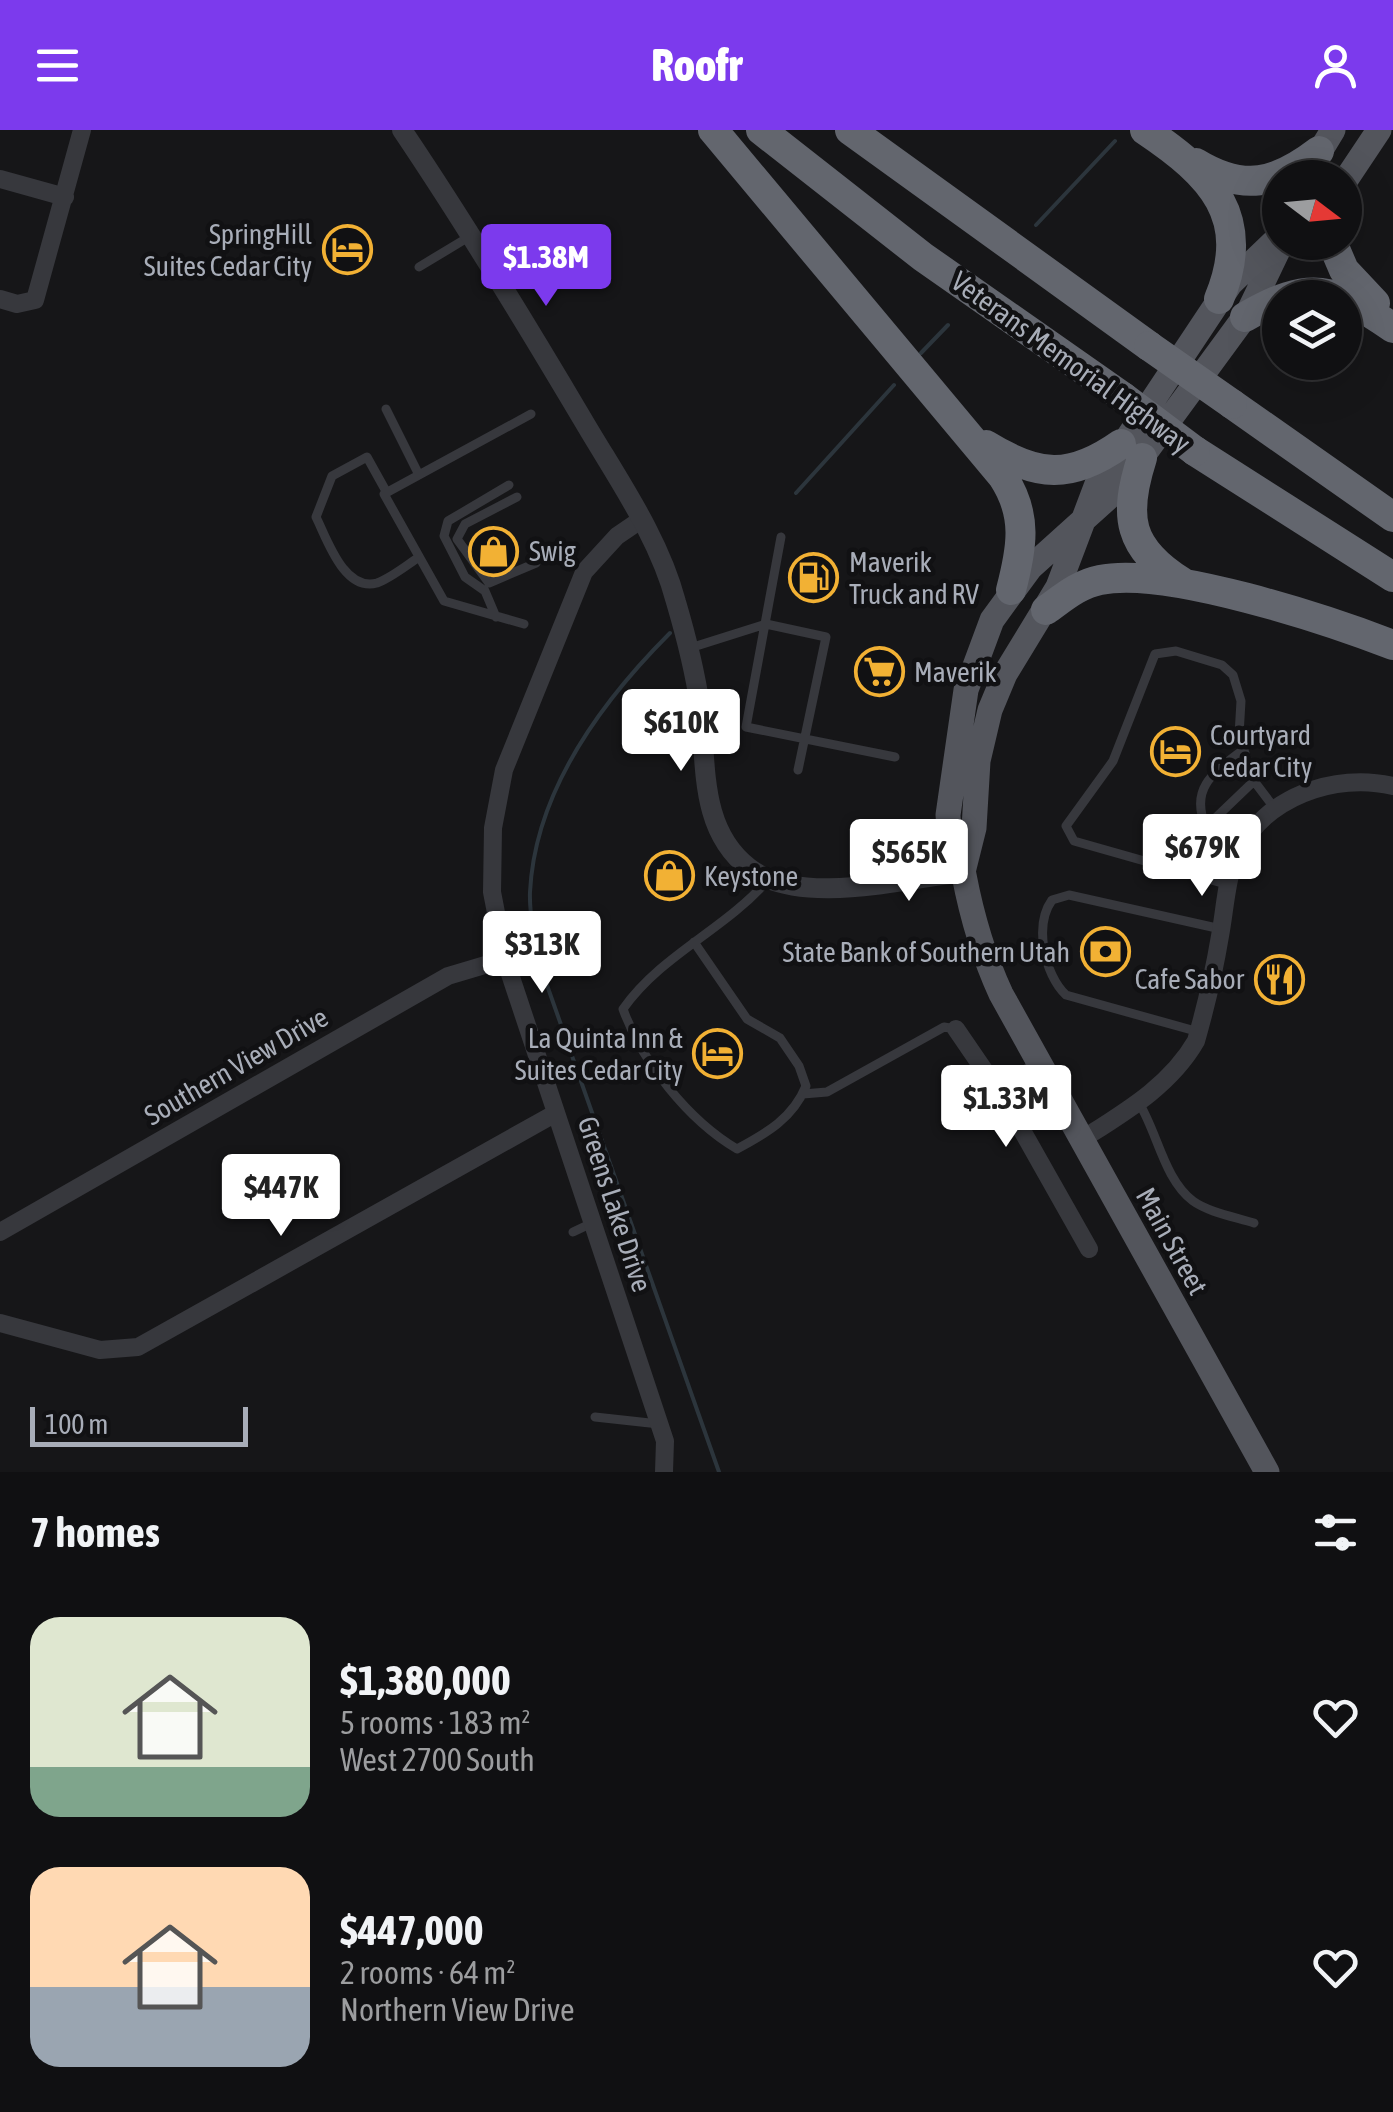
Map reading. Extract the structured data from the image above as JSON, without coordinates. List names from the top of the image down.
{
  "streets": {
    "highway": ["Veterans Memorial Highway"],
    "main road": ["Main Street"],
    "street": ["Southern View Drive", "Greens Lake Drive"]
  },
  "crossings": [
    ["Southern View Drive", "Greens Lake Drive"]
  ],
  "places": {
    "hotel": ["SpringHill Suites Cedar City", "Courtyard Cedar City", "La Quinta Inn & Suites Cedar City"],
    "shop": ["Swig", "Keystone"],
    "fuel station": ["Maverik Truck and RV"],
    "supermarket": ["Maverik"],
    "bank": ["State Bank of Southern Utah"],
    "restaurant": ["Cafe Sabor"]
  },
  "scale_bar": "100 m",
  "north": "right",
  "page": {
    "header": "Roofr",
    "price": [
      "$1.38M",
      "$610K",
      "$679K",
      "$565K",
      "$313K",
      "$1.33M",
      "$447K"
    ],
    "scale": "100 m",
    "heading": "7 homes",
    "list": [
      {
        "name": "$1,380,000",
        "note": "5 rooms · 183 m² · West 2700 South"
      },
      {
        "name": "$447,000",
        "note": "2 rooms · 64 m² · Northern View Drive"
      }
    ]
  }
}
